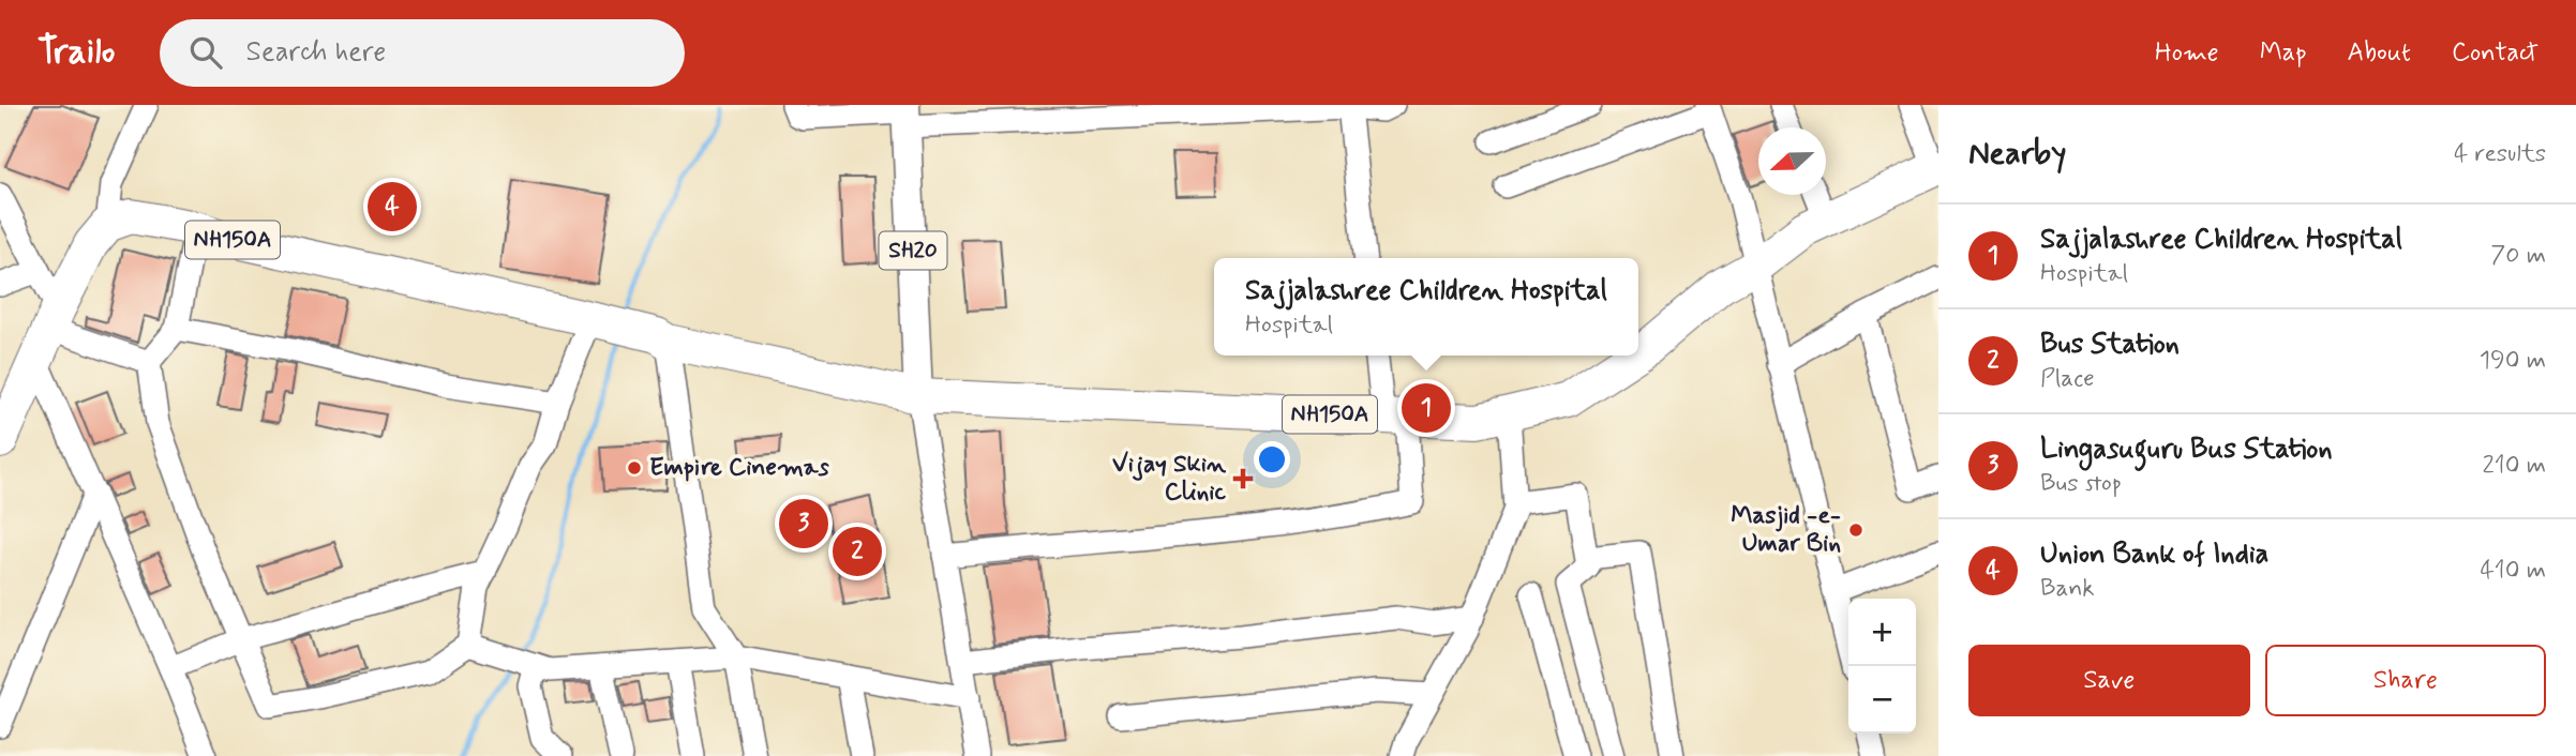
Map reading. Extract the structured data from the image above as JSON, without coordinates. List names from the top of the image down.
{
  "streets": {
    "highway": ["NH150A"],
    "main road": ["SH20"]
  },
  "crossings": [
    ["NH150A", "SH20"]
  ],
  "places": {
    "other": ["Empire Cinemas", "Masjid -e- Umar Bin"],
    "health": ["Vijay Skin Clinic"]
  },
  "north": "left",
  "page": {
    "header": "Trailo",
    "search": "Search here",
    "nav": [
      "Home",
      "Map",
      "About",
      "Contact"
    ],
    "heading": ["Nearby", "4 results"],
    "pins": [
      "4",
      "1",
      "3",
      "2"
    ],
    "list": [
      {
        "mark": "1",
        "name": "Sajjalashree Children Hospital",
        "note": "Hospital",
        "value": "70 m"
      },
      {
        "mark": "2",
        "name": "Bus Station",
        "note": "Place",
        "value": "190 m"
      },
      {
        "mark": "3",
        "name": "Lingasuguru Bus Station",
        "note": "Bus stop",
        "value": "210 m"
      },
      {
        "mark": "4",
        "name": "Union Bank of India",
        "note": "Bank",
        "value": "410 m"
      }
    ],
    "popup": ["Sajjalashree Children Hospital", "Hospital"],
    "map_buttons": ["+", "−"],
    "buttons": ["Save", "Share"]
  }
}
